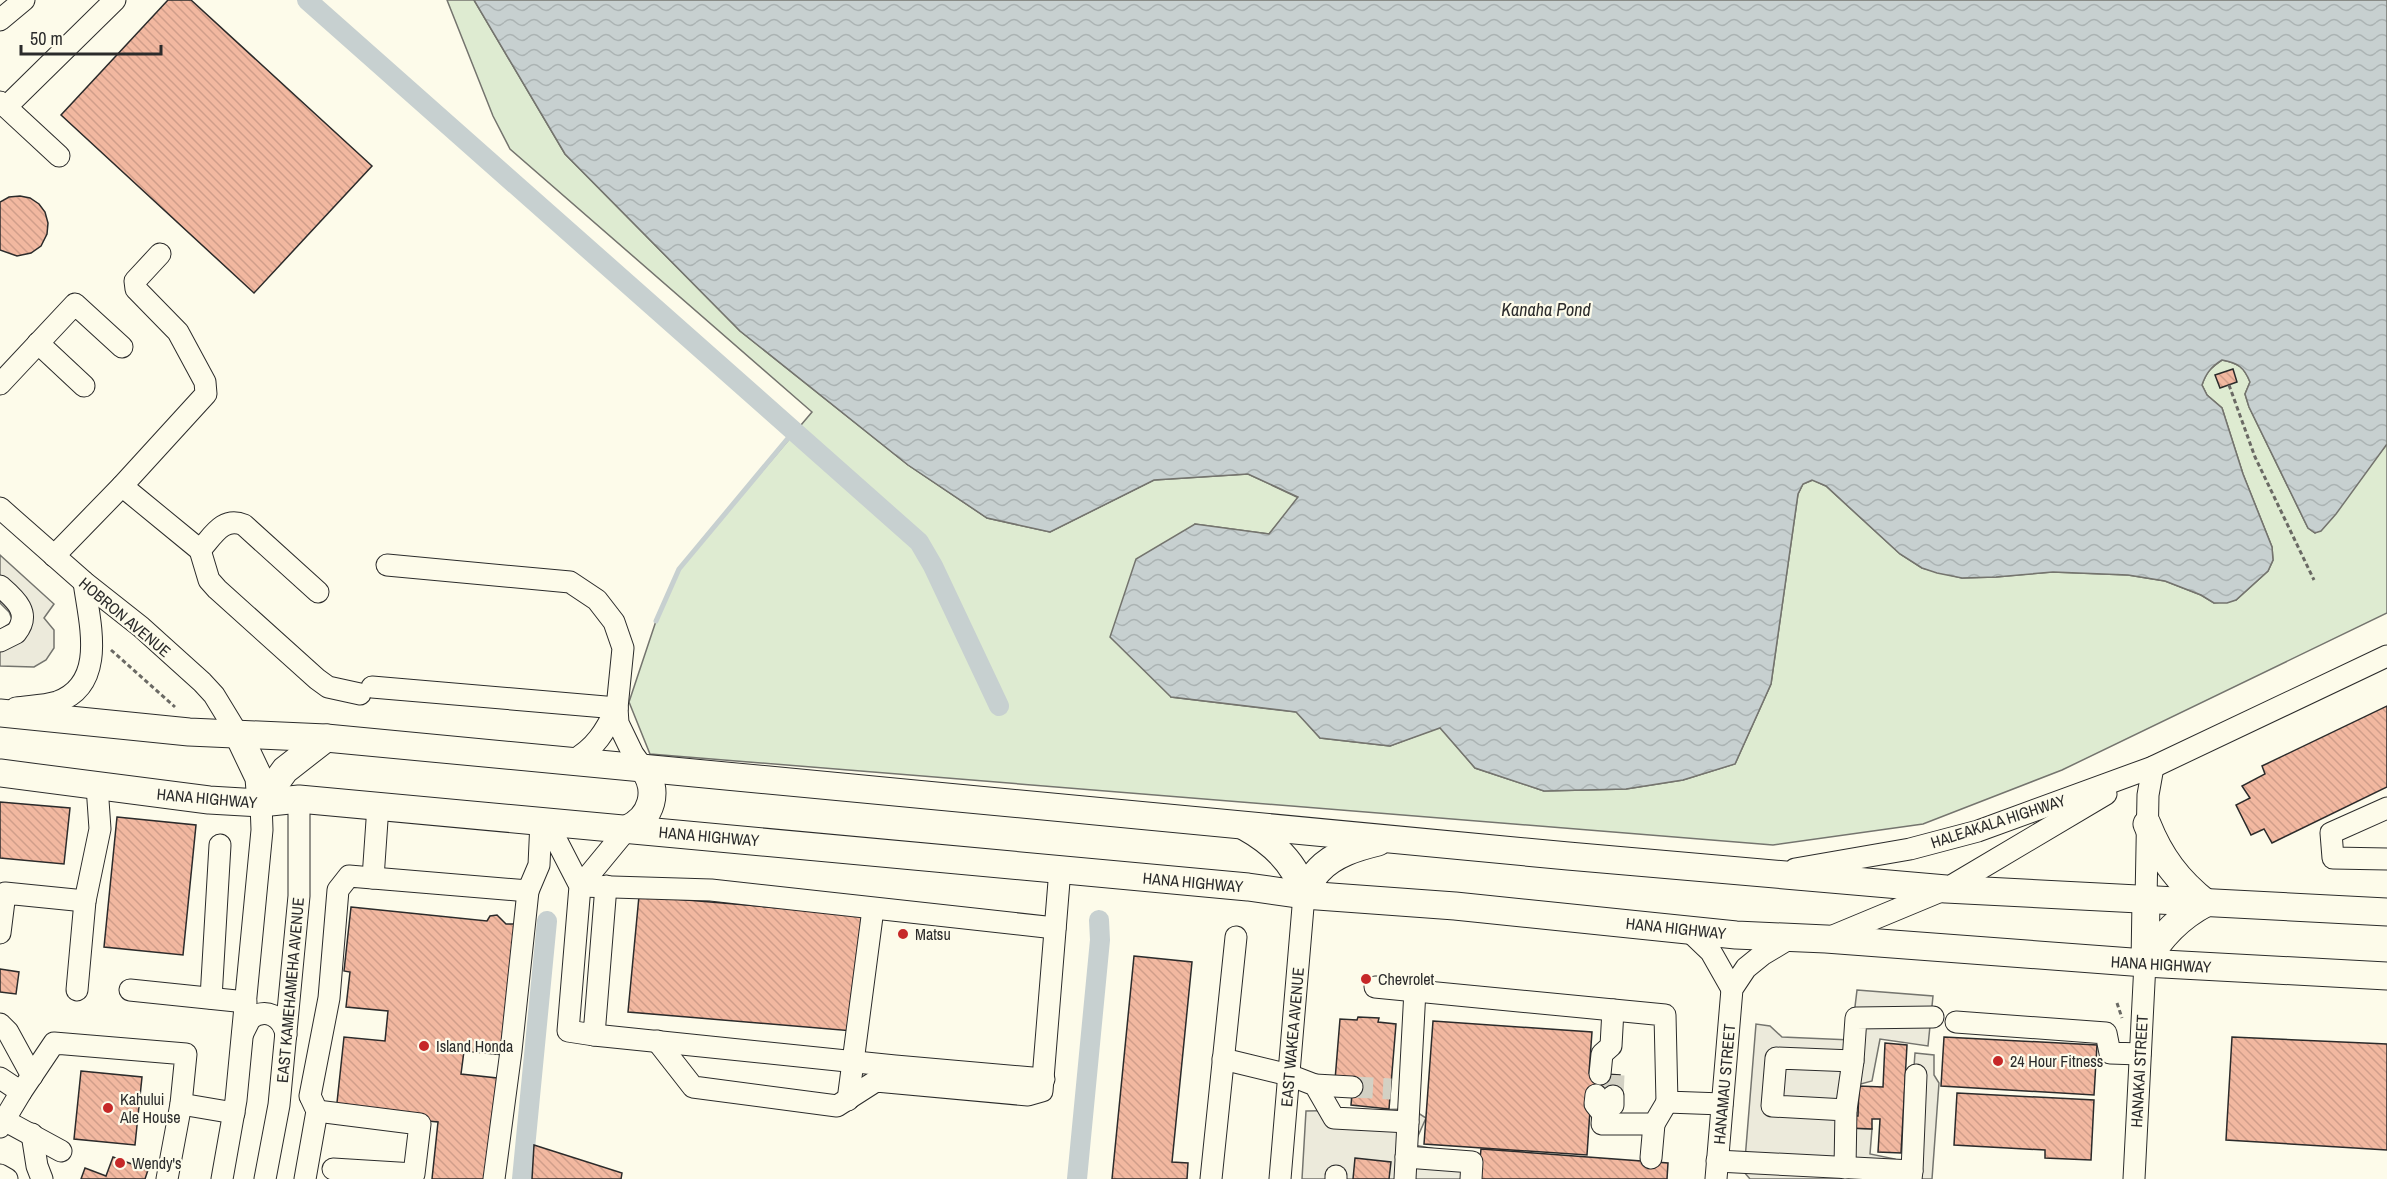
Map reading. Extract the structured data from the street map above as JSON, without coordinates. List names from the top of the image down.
{
  "streets": {
    "main road": ["HANA HIGHWAY"],
    "street": [
      "HOBRON AVENUE",
      "HALEAKALA HIGHWAY",
      "EAST KAMEHAMEHA AVENUE",
      "EAST WAKEA AVENUE",
      "HANAKAI STREET",
      "HANAMAU STREET"
    ]
  },
  "crossings": [
    ["HANA HIGHWAY", "HALEAKALA HIGHWAY"],
    ["HANA HIGHWAY", "EAST KAMEHAMEHA AVENUE"],
    ["HANA HIGHWAY", "EAST WAKEA AVENUE"],
    ["HANA HIGHWAY", "HANAKAI STREET"]
  ],
  "water": ["Kanaha Pond"],
  "places": [
    "Matsu",
    "Chevrolet",
    "Island Honda",
    "24 Hour Fitness",
    "Kahului Ale House",
    "Wendy's"
  ],
  "scale_bar": "50 m"
}
